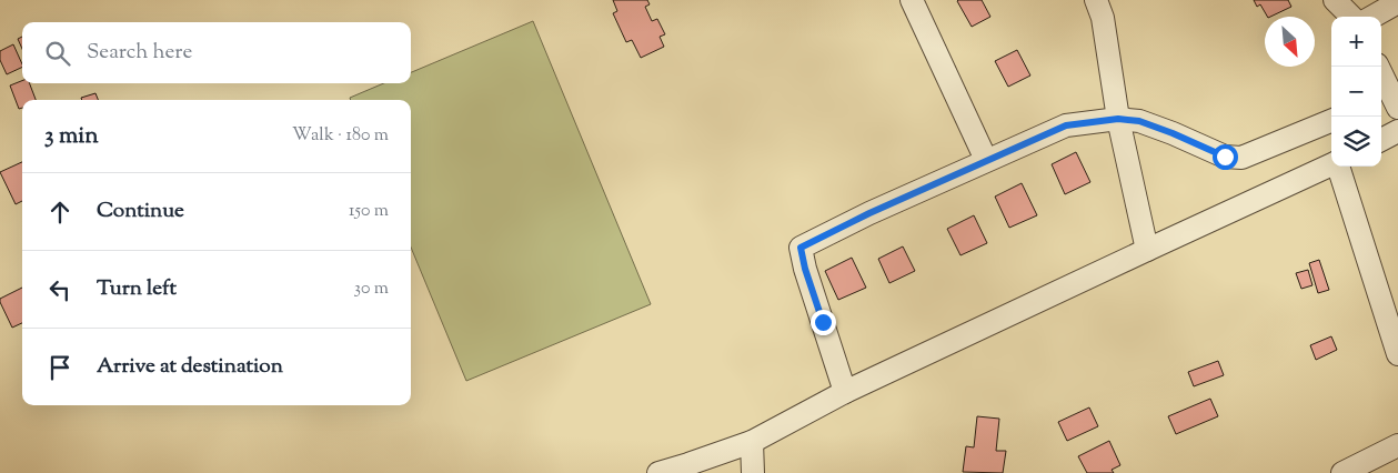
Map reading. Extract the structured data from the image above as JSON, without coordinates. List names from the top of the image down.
{
  "north": "bottom right",
  "page": {
    "map_buttons": ["+", "−"],
    "search": "Search here",
    "heading": ["3 min", "Walk · 180 m"],
    "list": [
      ["Continue", "150 m"],
      ["Turn left", "30 m"],
      "Arrive at destination"
    ]
  }
}
